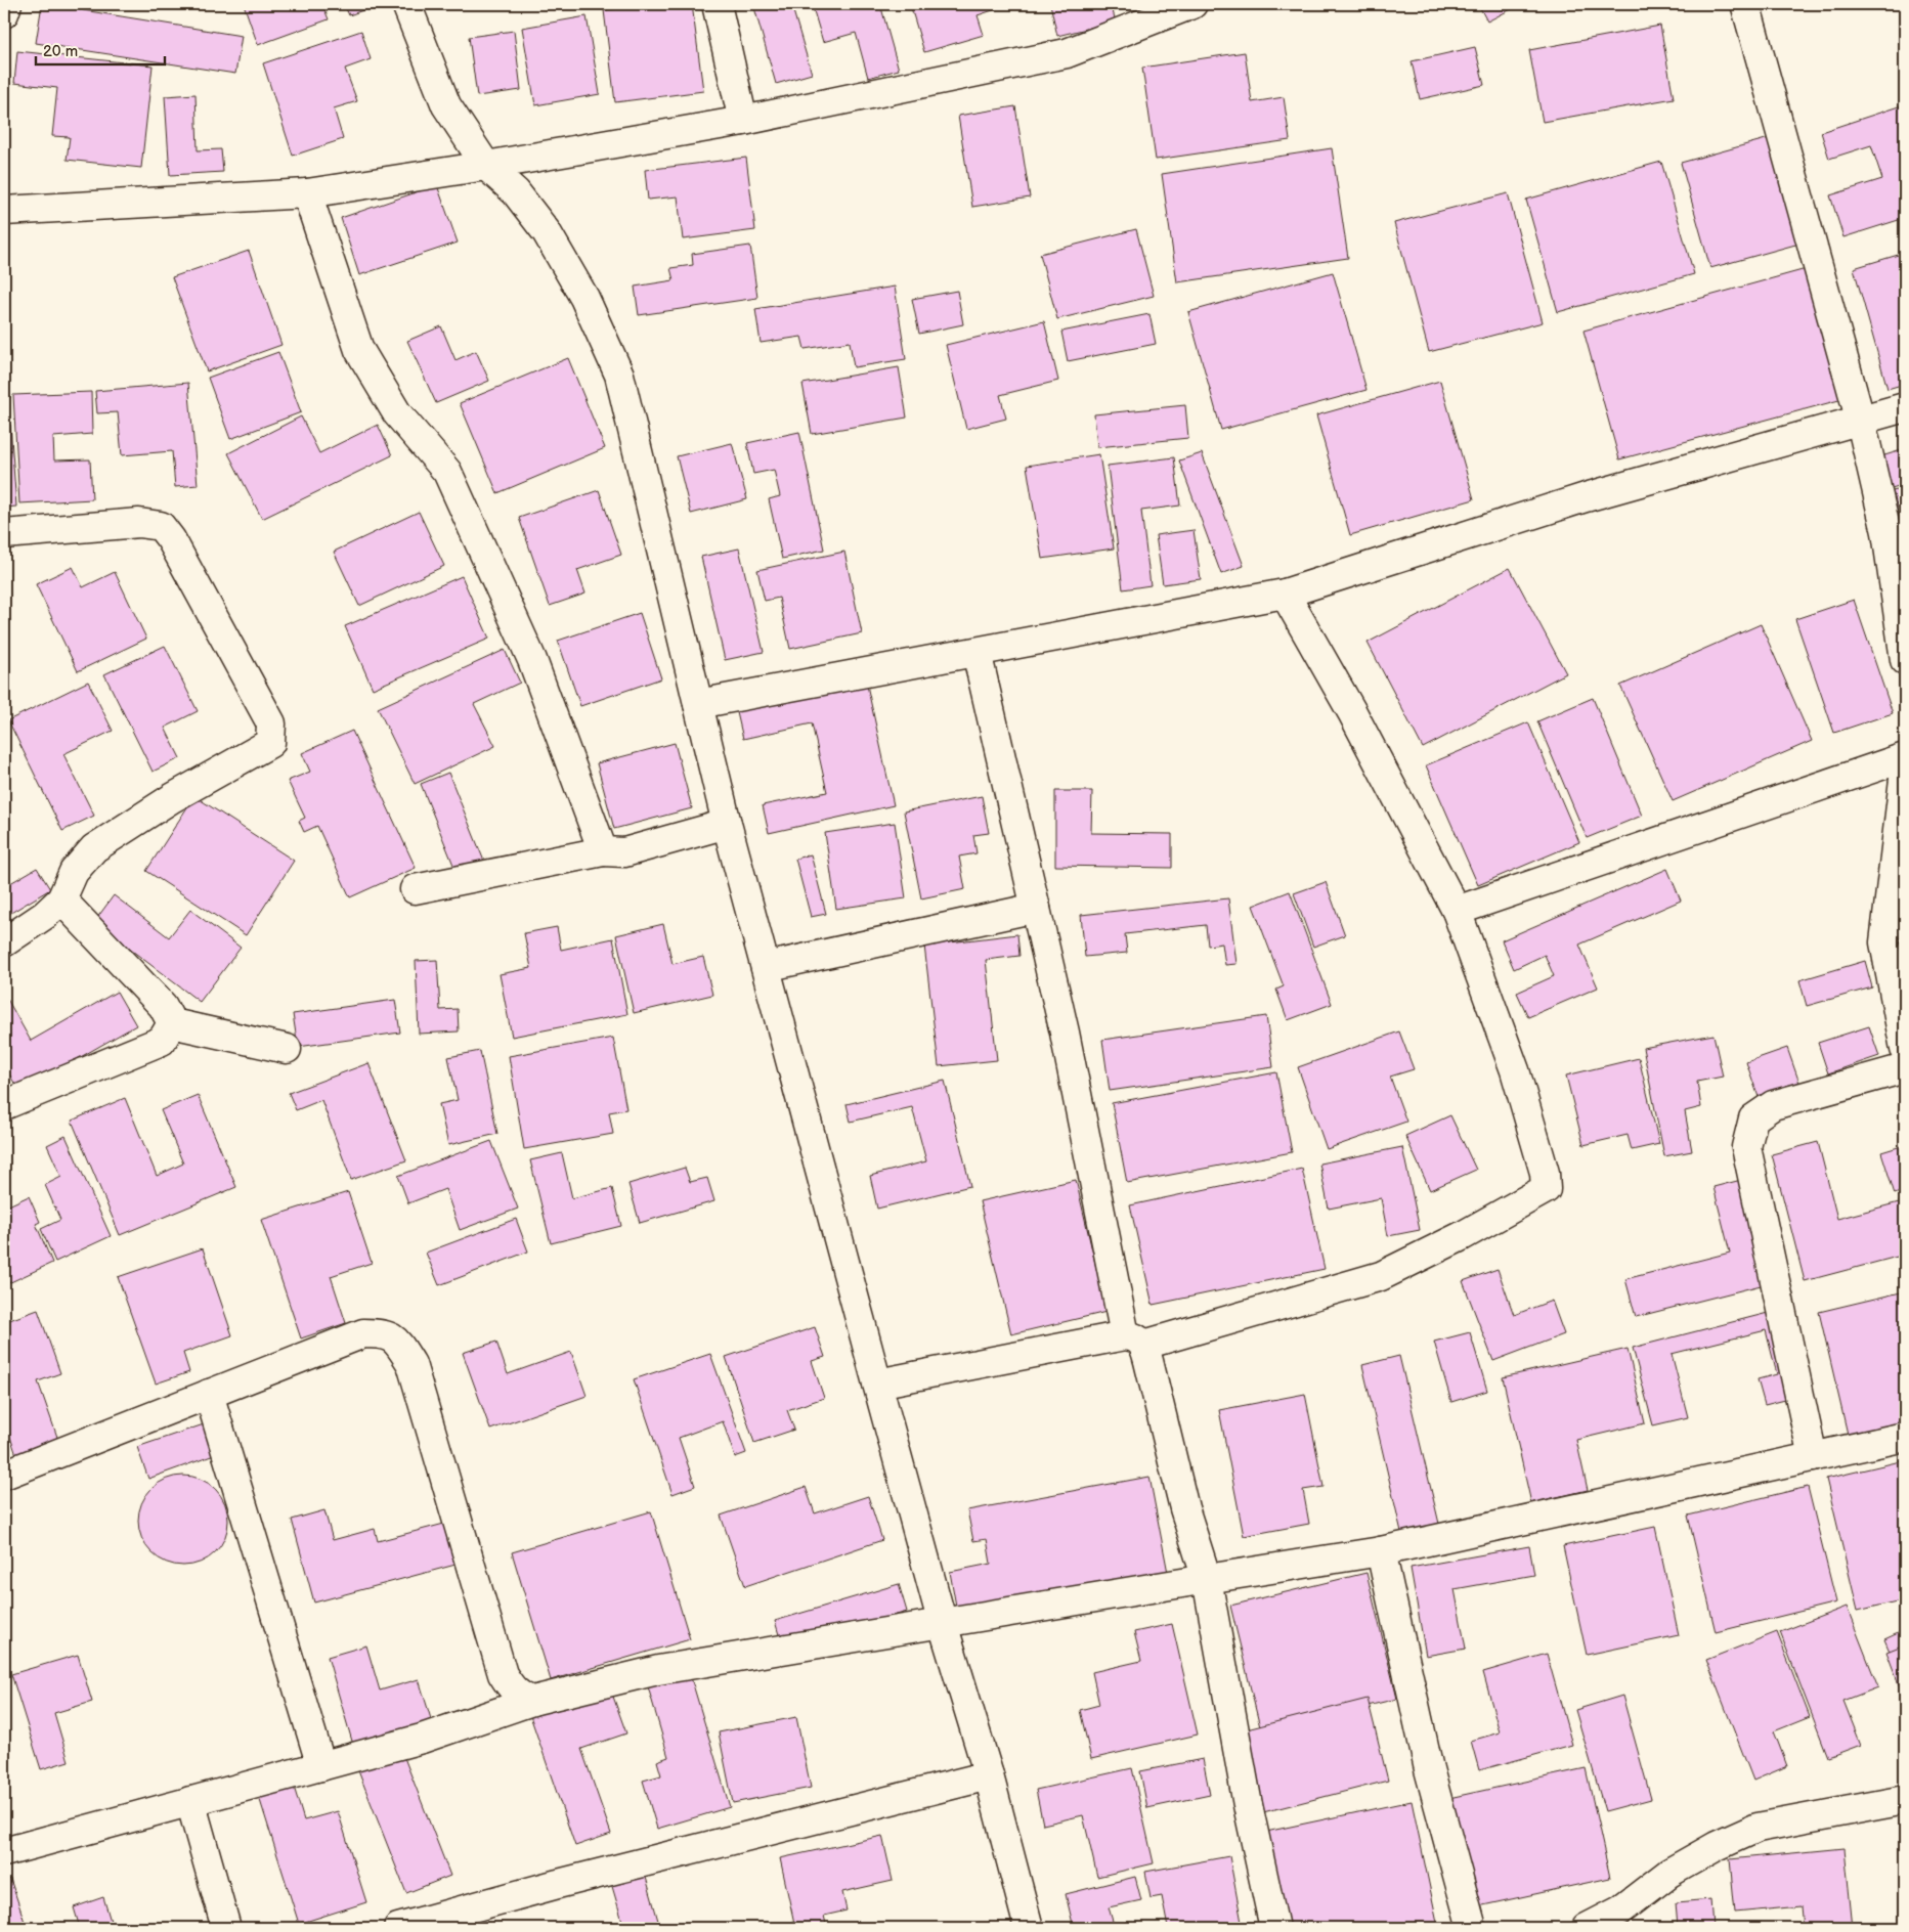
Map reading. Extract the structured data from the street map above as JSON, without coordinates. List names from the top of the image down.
{
  "scale_bar": "20 m"
}
